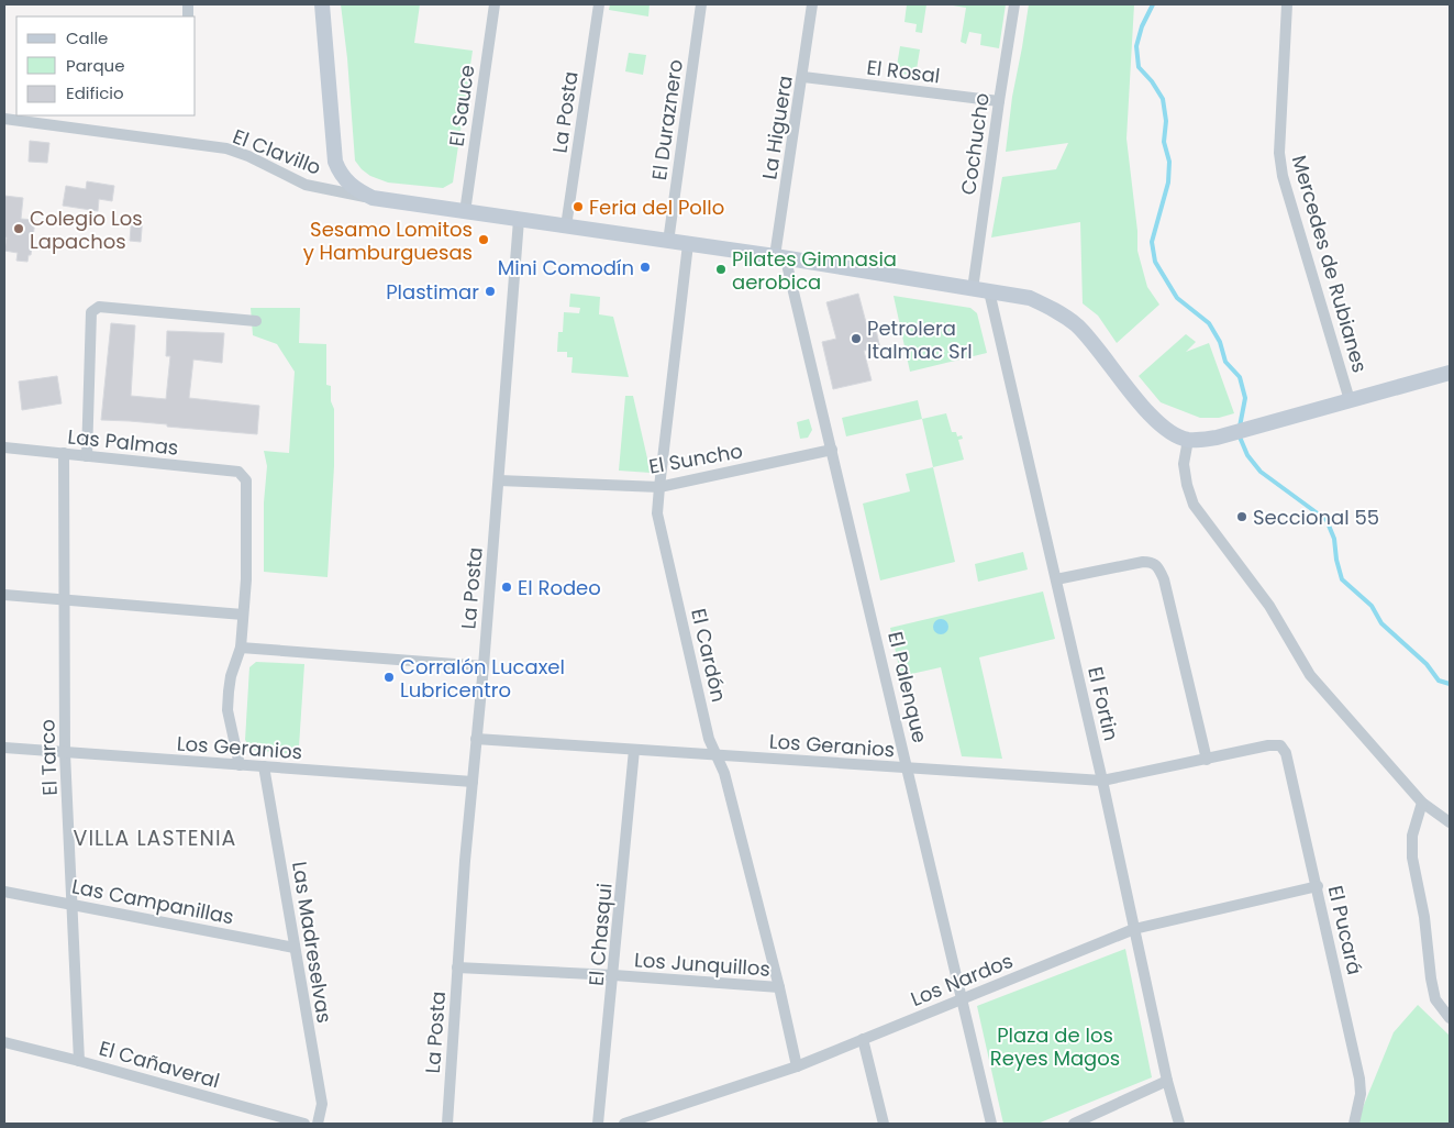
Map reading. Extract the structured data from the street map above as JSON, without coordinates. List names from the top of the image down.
{
  "streets": {
    "street": [
      "El Rosal",
      "El Sauce",
      "La Posta",
      "El Duraznero",
      "La Higuera",
      "Cochucho",
      "El Clavillo",
      "Mercedes de Rubianes",
      "Las Palmas",
      "El Suncho",
      "El Cardón",
      "El Palenque",
      "El Fortin",
      "Los Geranios",
      "El Tarco",
      "Las Campanillas",
      "El Pucará",
      "El Chasqui",
      "Las Madreselvas",
      "Los Junquillos",
      "Los Nardos",
      "El Cañaveral"
    ]
  },
  "crossings": [
    ["El Rosal", "La Higuera"],
    ["El Rosal", "Cochucho"],
    ["La Posta", "El Suncho"],
    ["La Posta", "Los Geranios"],
    ["La Posta", "Los Junquillos"],
    ["La Higuera", "El Palenque"],
    ["Las Palmas", "El Tarco"],
    ["El Suncho", "El Cardón"],
    ["El Suncho", "El Palenque"],
    ["El Cardón", "Los Geranios"],
    ["El Cardón", "Los Junquillos"],
    ["El Cardón", "Los Nardos"],
    ["El Palenque", "Los Geranios"],
    ["El Palenque", "Los Nardos"],
    ["El Fortin", "Los Geranios"],
    ["El Fortin", "Los Nardos"],
    ["Los Geranios", "El Tarco"],
    ["Los Geranios", "El Pucará"],
    ["Los Geranios", "El Chasqui"],
    ["Los Geranios", "Las Madreselvas"],
    ["El Tarco", "Las Campanillas"],
    ["El Tarco", "El Cañaveral"],
    ["Las Campanillas", "Las Madreselvas"],
    ["El Pucará", "Los Nardos"],
    ["El Chasqui", "Los Junquillos"]
  ],
  "districts": ["VILLA LASTENIA"],
  "parks": ["Plaza de los Reyes Magos"],
  "places": [
    "Feria del Pollo",
    "Colegio Los Lapachos",
    "Sesamo Lomitos y Hamburguesas",
    "Mini Comodín",
    "Pilates Gimnasia aerobica",
    "Plastimar",
    "Petrolera Italmac Srl",
    "Seccional 55",
    "El Rodeo",
    "Corralón Lucaxel Lubricentro"
  ],
  "legend": ["Calle", "Parque", "Edificio"]
}
